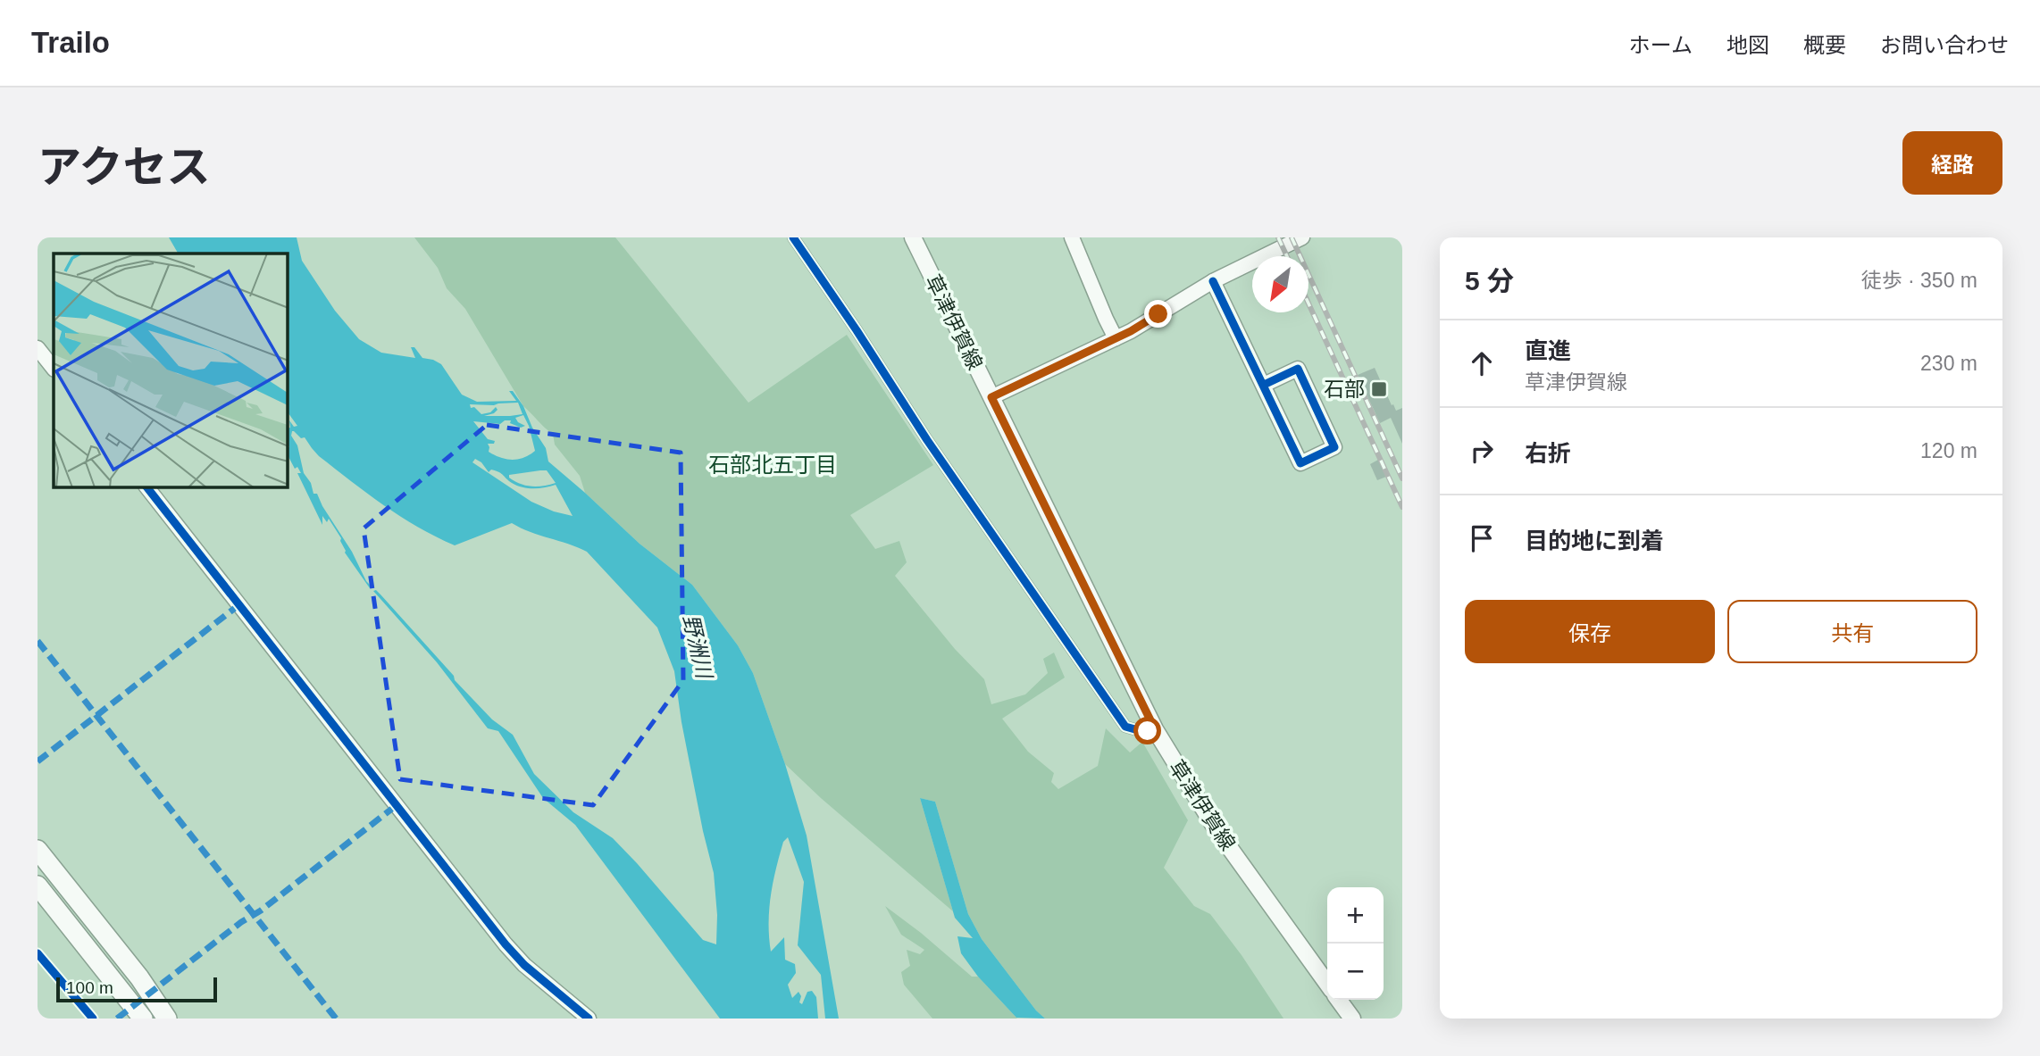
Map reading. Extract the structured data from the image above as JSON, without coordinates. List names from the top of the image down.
{
  "streets": {
    "main road": ["草津伊賀線"]
  },
  "districts": ["石部北五丁目"],
  "water": ["野洲川"],
  "places": {
    "transit": ["石部"]
  },
  "scale_bar": "100 m",
  "north": "bottom left",
  "page": {
    "header": "Trailo",
    "nav": [
      "ホーム",
      "地図",
      "概要",
      "お問い合わせ"
    ],
    "title": "アクセス",
    "buttons": [
      "経路",
      ["保存", "共有"]
    ],
    "heading": ["5 分", "徒歩 · 350 m"],
    "list": [
      ["直進", "草津伊賀線", "230 m"],
      ["右折", "120 m"],
      "目的地に到着"
    ],
    "map_buttons": ["+", "−"],
    "scale": "100 m"
  }
}
